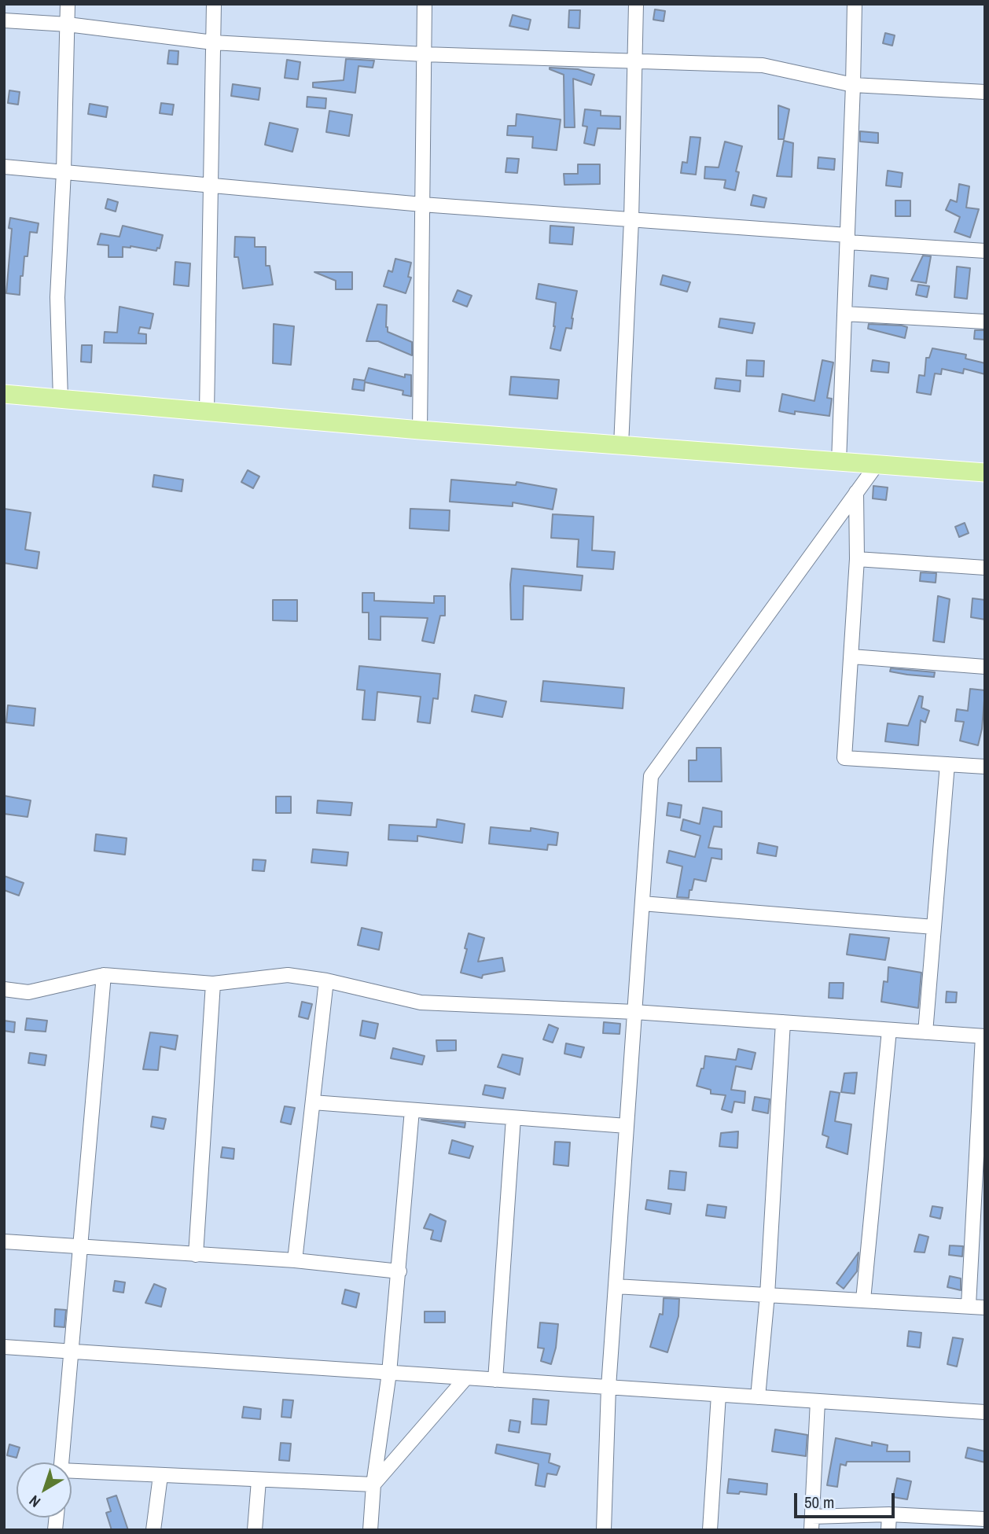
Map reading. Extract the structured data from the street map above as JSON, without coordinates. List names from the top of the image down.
{
  "scale_bar": "50 m",
  "north": "bottom left"
}
